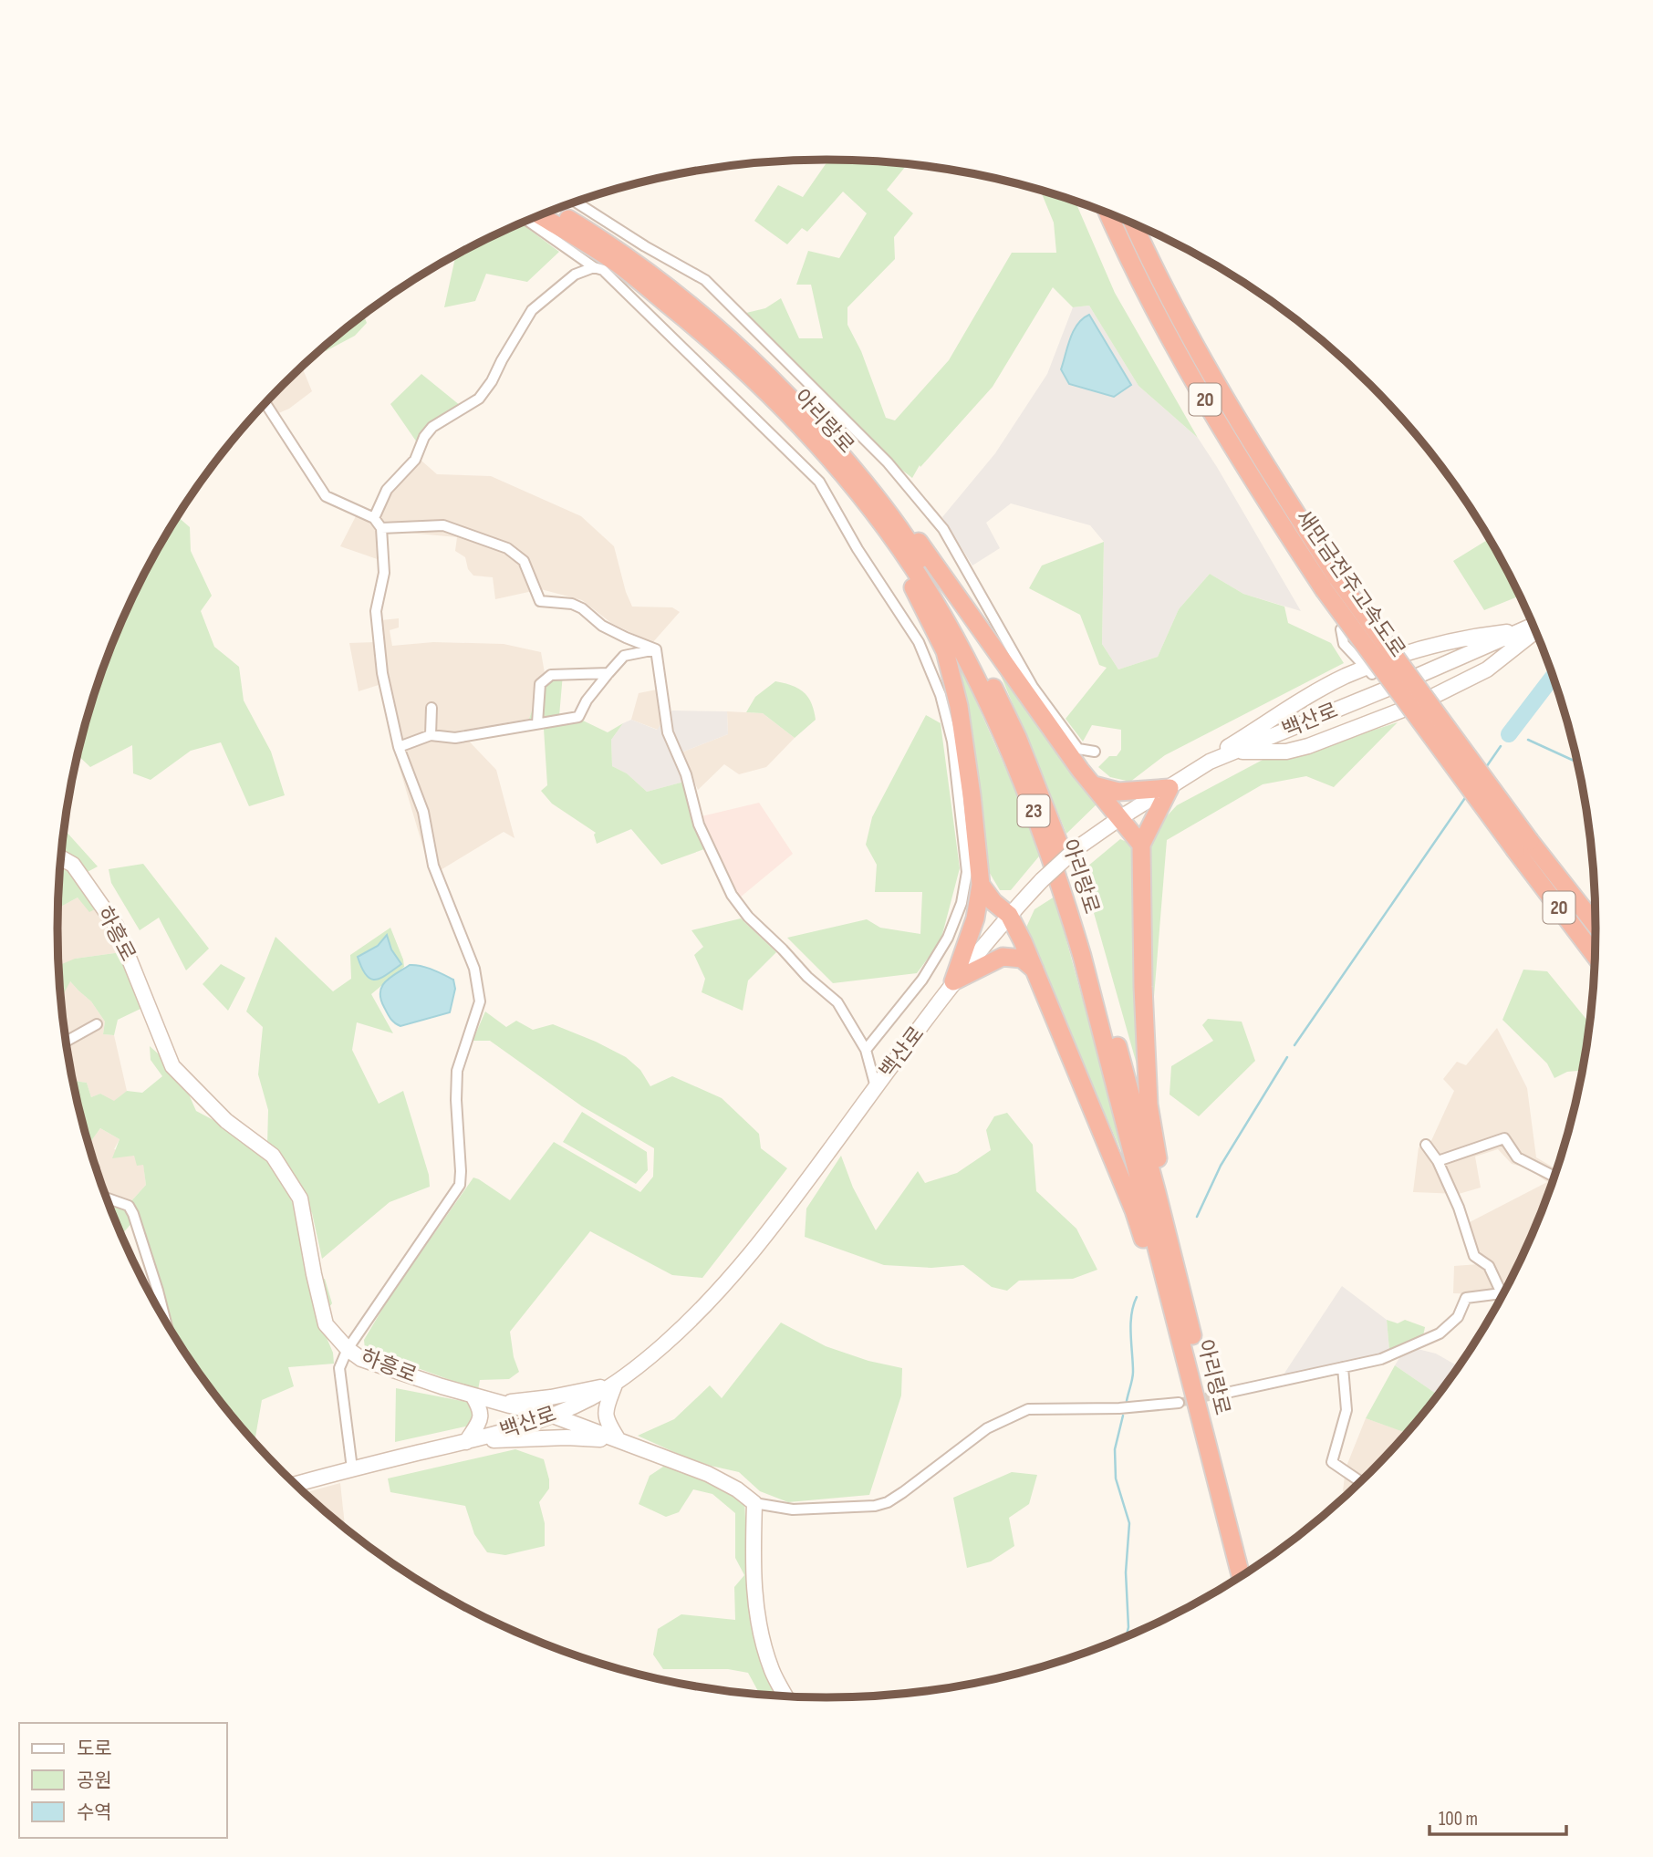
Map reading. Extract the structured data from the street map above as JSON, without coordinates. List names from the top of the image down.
{
  "streets": {
    "highway": [
      "20",
      "아리랑로",
      "새만금전주고속도로",
      "23"
    ],
    "main road": ["백산로", "하흥로"]
  },
  "crossings": [
    ["백산로", "하흥로"]
  ],
  "legend": ["도로", "공원", "수역"],
  "scale_bar": "100 m"
}
